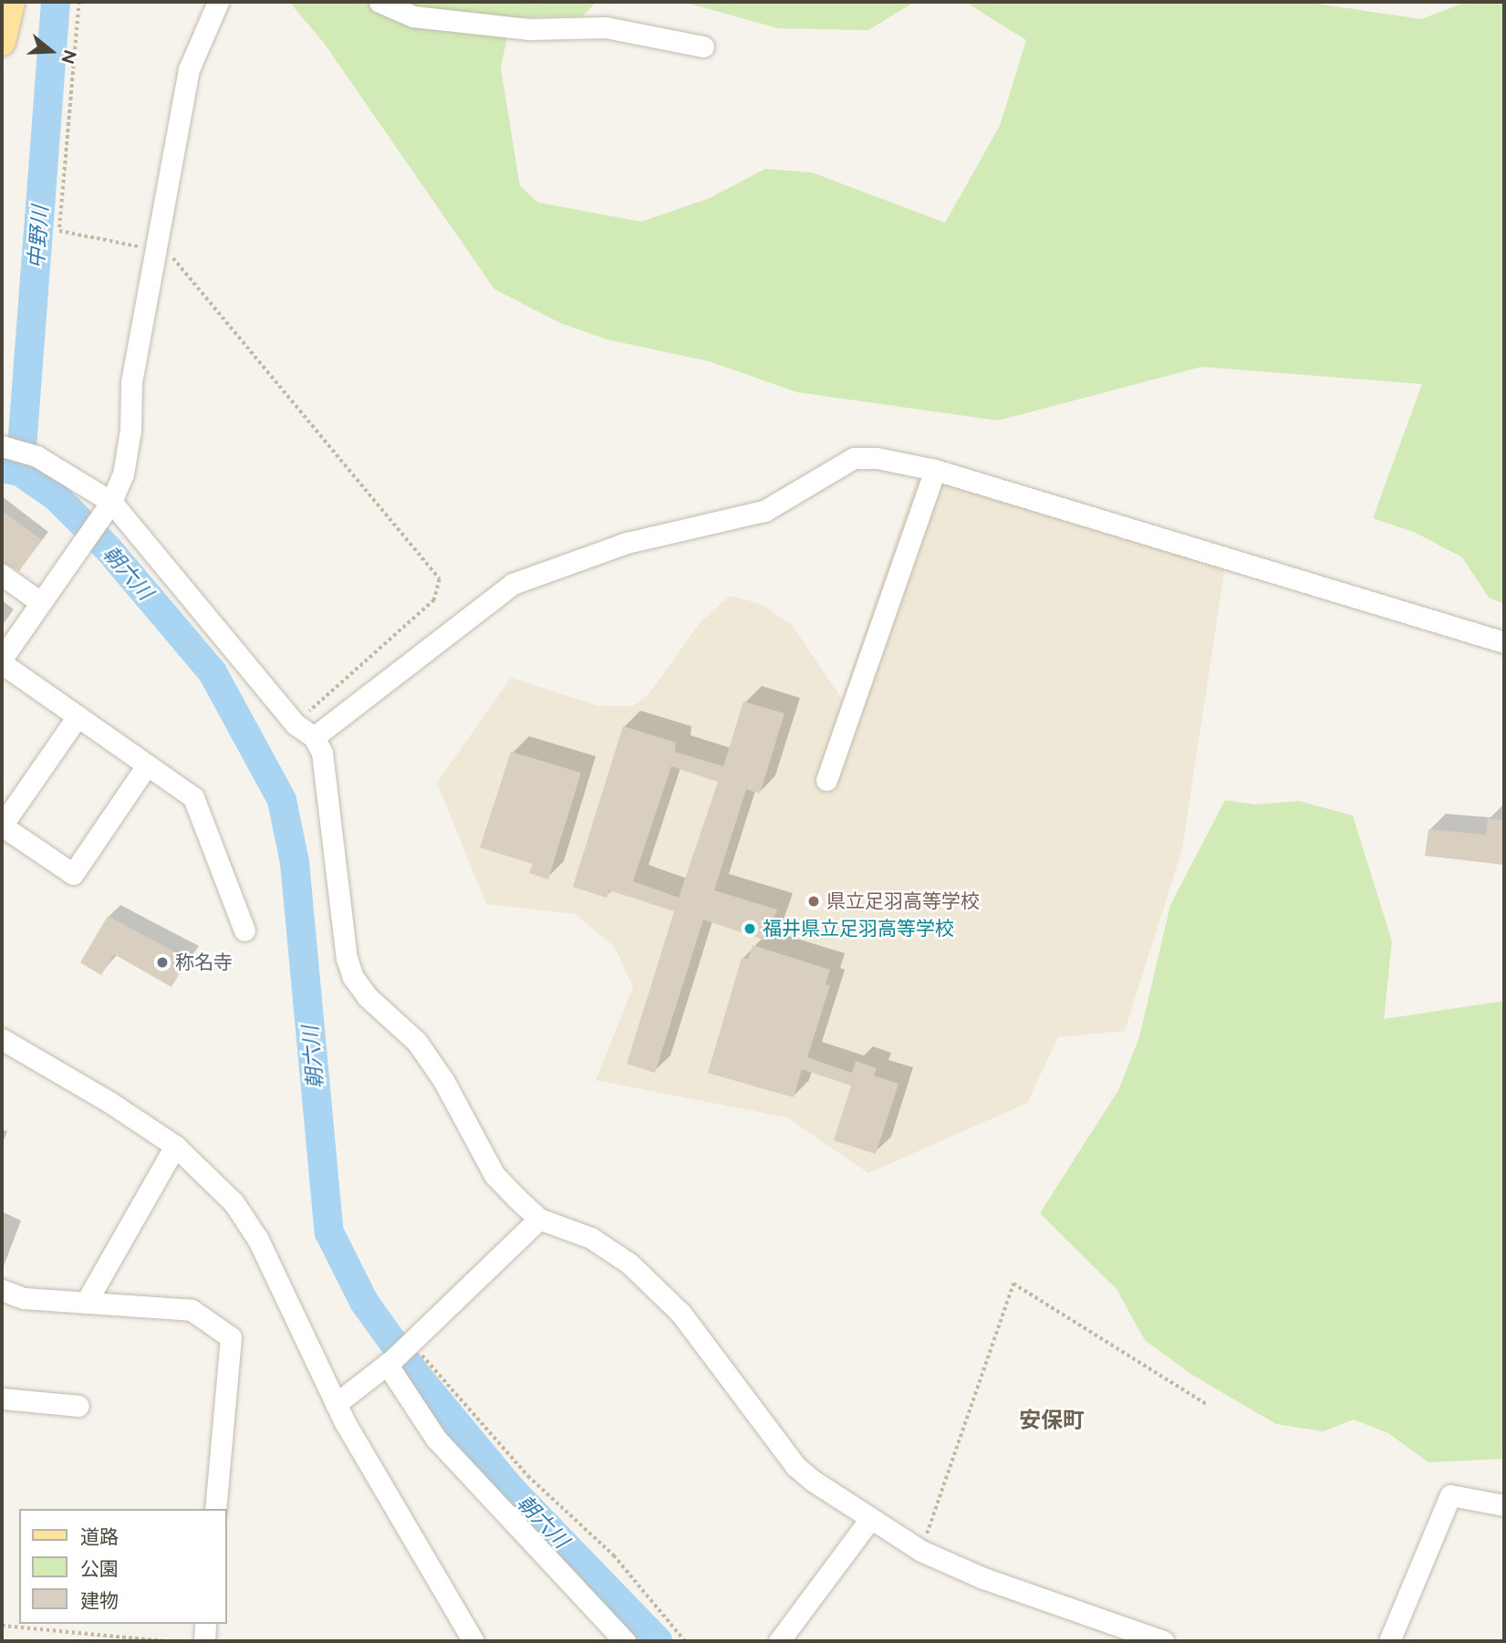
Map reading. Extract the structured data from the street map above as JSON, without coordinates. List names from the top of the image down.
{
  "districts": ["安保町"],
  "water": ["中野川", "朝六川"],
  "places": ["県立足羽高等学校", "福井県立足羽高等学校", "称名寺"],
  "legend": ["道路", "公園", "建物"],
  "north": "right"
}
